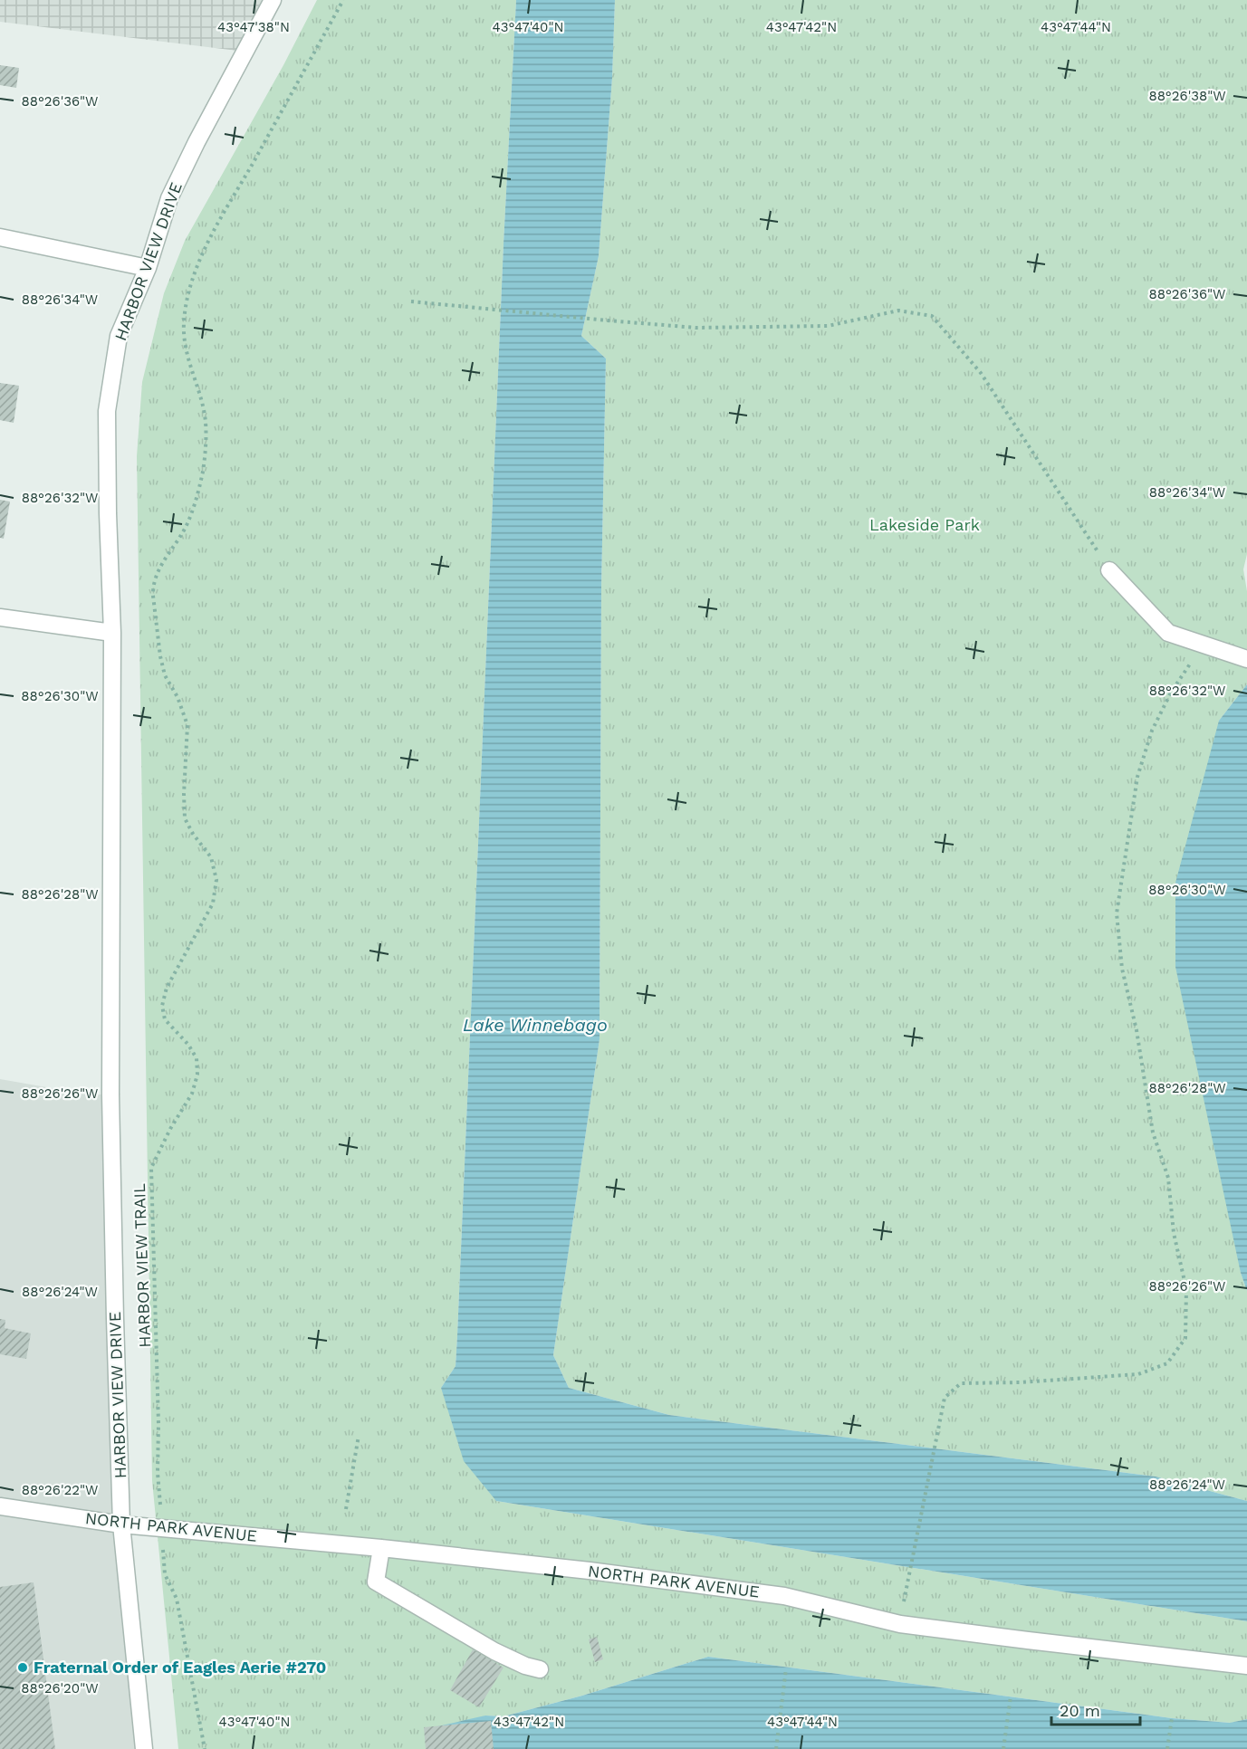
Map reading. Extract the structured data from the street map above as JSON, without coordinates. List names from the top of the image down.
{
  "streets": {
    "street": ["HARBOR VIEW DRIVE", "NORTH PARK AVENUE"],
    "path": ["HARBOR VIEW TRAIL"]
  },
  "crossings": [
    ["HARBOR VIEW DRIVE", "NORTH PARK AVENUE"],
    ["HARBOR VIEW TRAIL", "NORTH PARK AVENUE"]
  ],
  "water": ["Lake Winnebago"],
  "parks": ["Lakeside Park"],
  "places": ["Fraternal Order of Eagles Aerie #270"],
  "scale_bar": "20 m",
  "coordinates": [
    "43°47'38\"N",
    "43°47'40\"N",
    "43°47'42\"N",
    "43°47'44\"N",
    "88°26'38\"W",
    "88°26'36\"W",
    "88°26'34\"W",
    "88°26'32\"W",
    "88°26'30\"W",
    "88°26'28\"W",
    "88°26'26\"W",
    "88°26'24\"W",
    "88°26'22\"W",
    "88°26'20\"W"
  ]
}
